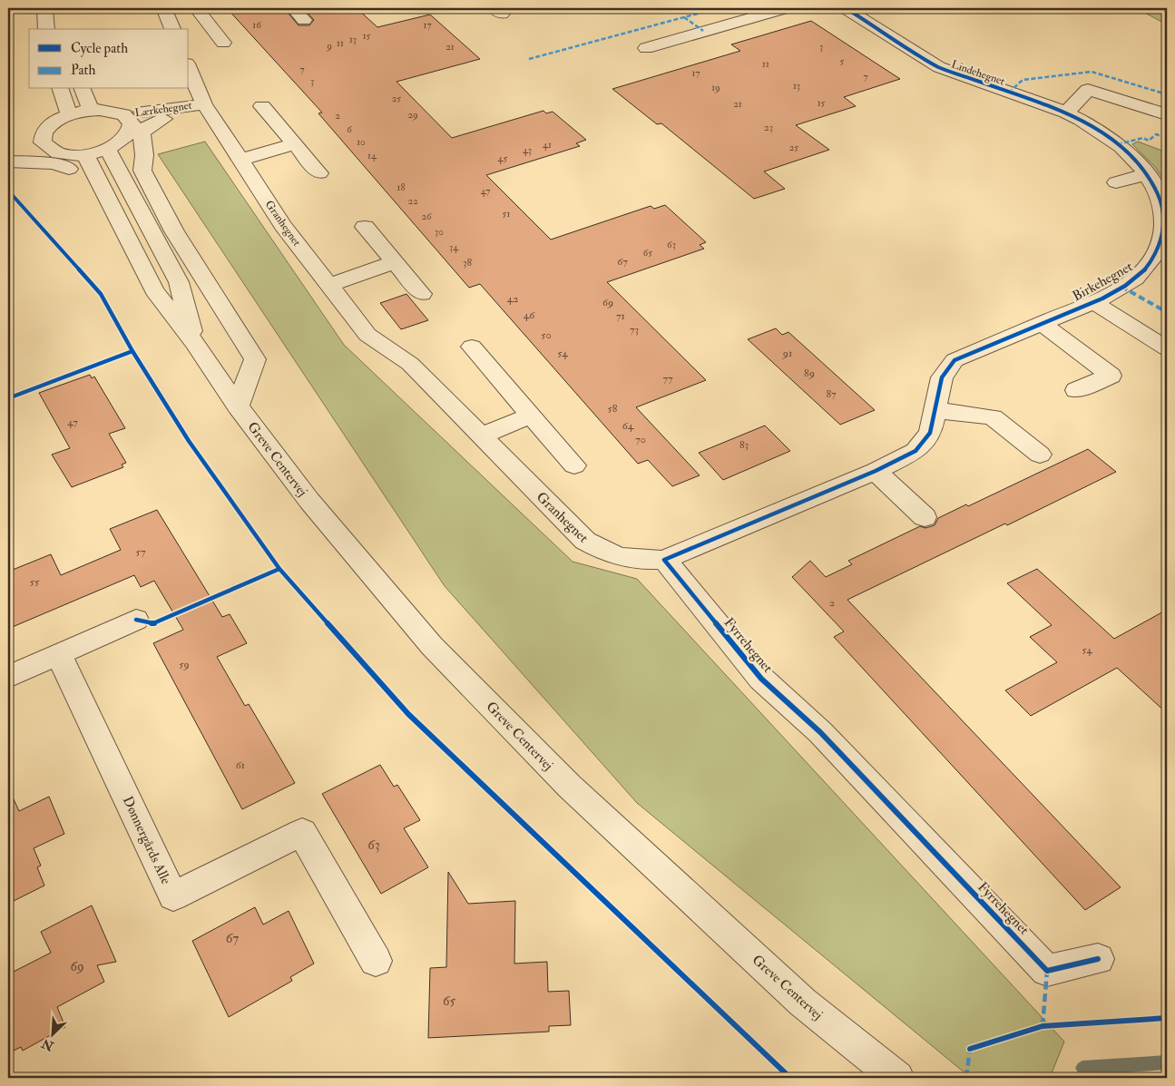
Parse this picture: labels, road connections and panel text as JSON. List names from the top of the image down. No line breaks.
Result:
{"streets":{"street":["Lindehegnet","Lærkehegnet","Granhegnet","Birkehegnet","Greve Centervej","Fyrrehegnet","Dønnergårds Alle"]},"crossings":[["Lindehegnet","Birkehegnet"],["Lærkehegnet","Granhegnet"],["Granhegnet","Fyrrehegnet"]],"house_numbers":["16","17","15","13","11","9","21","3","5","11","7","17","7","3","13","19","25","15","21","29","2","23","6","10","41","25","43","14","45","18","47","22","51","26","30","63","34","65","67","38","42","69","46","71","73","50","54","91","89","77","87","58","47","64","70","83","57","55","2","54","59","61","63","67","69","65"],"legend":["Cycle path","Path"],"north":"bottom left"}
